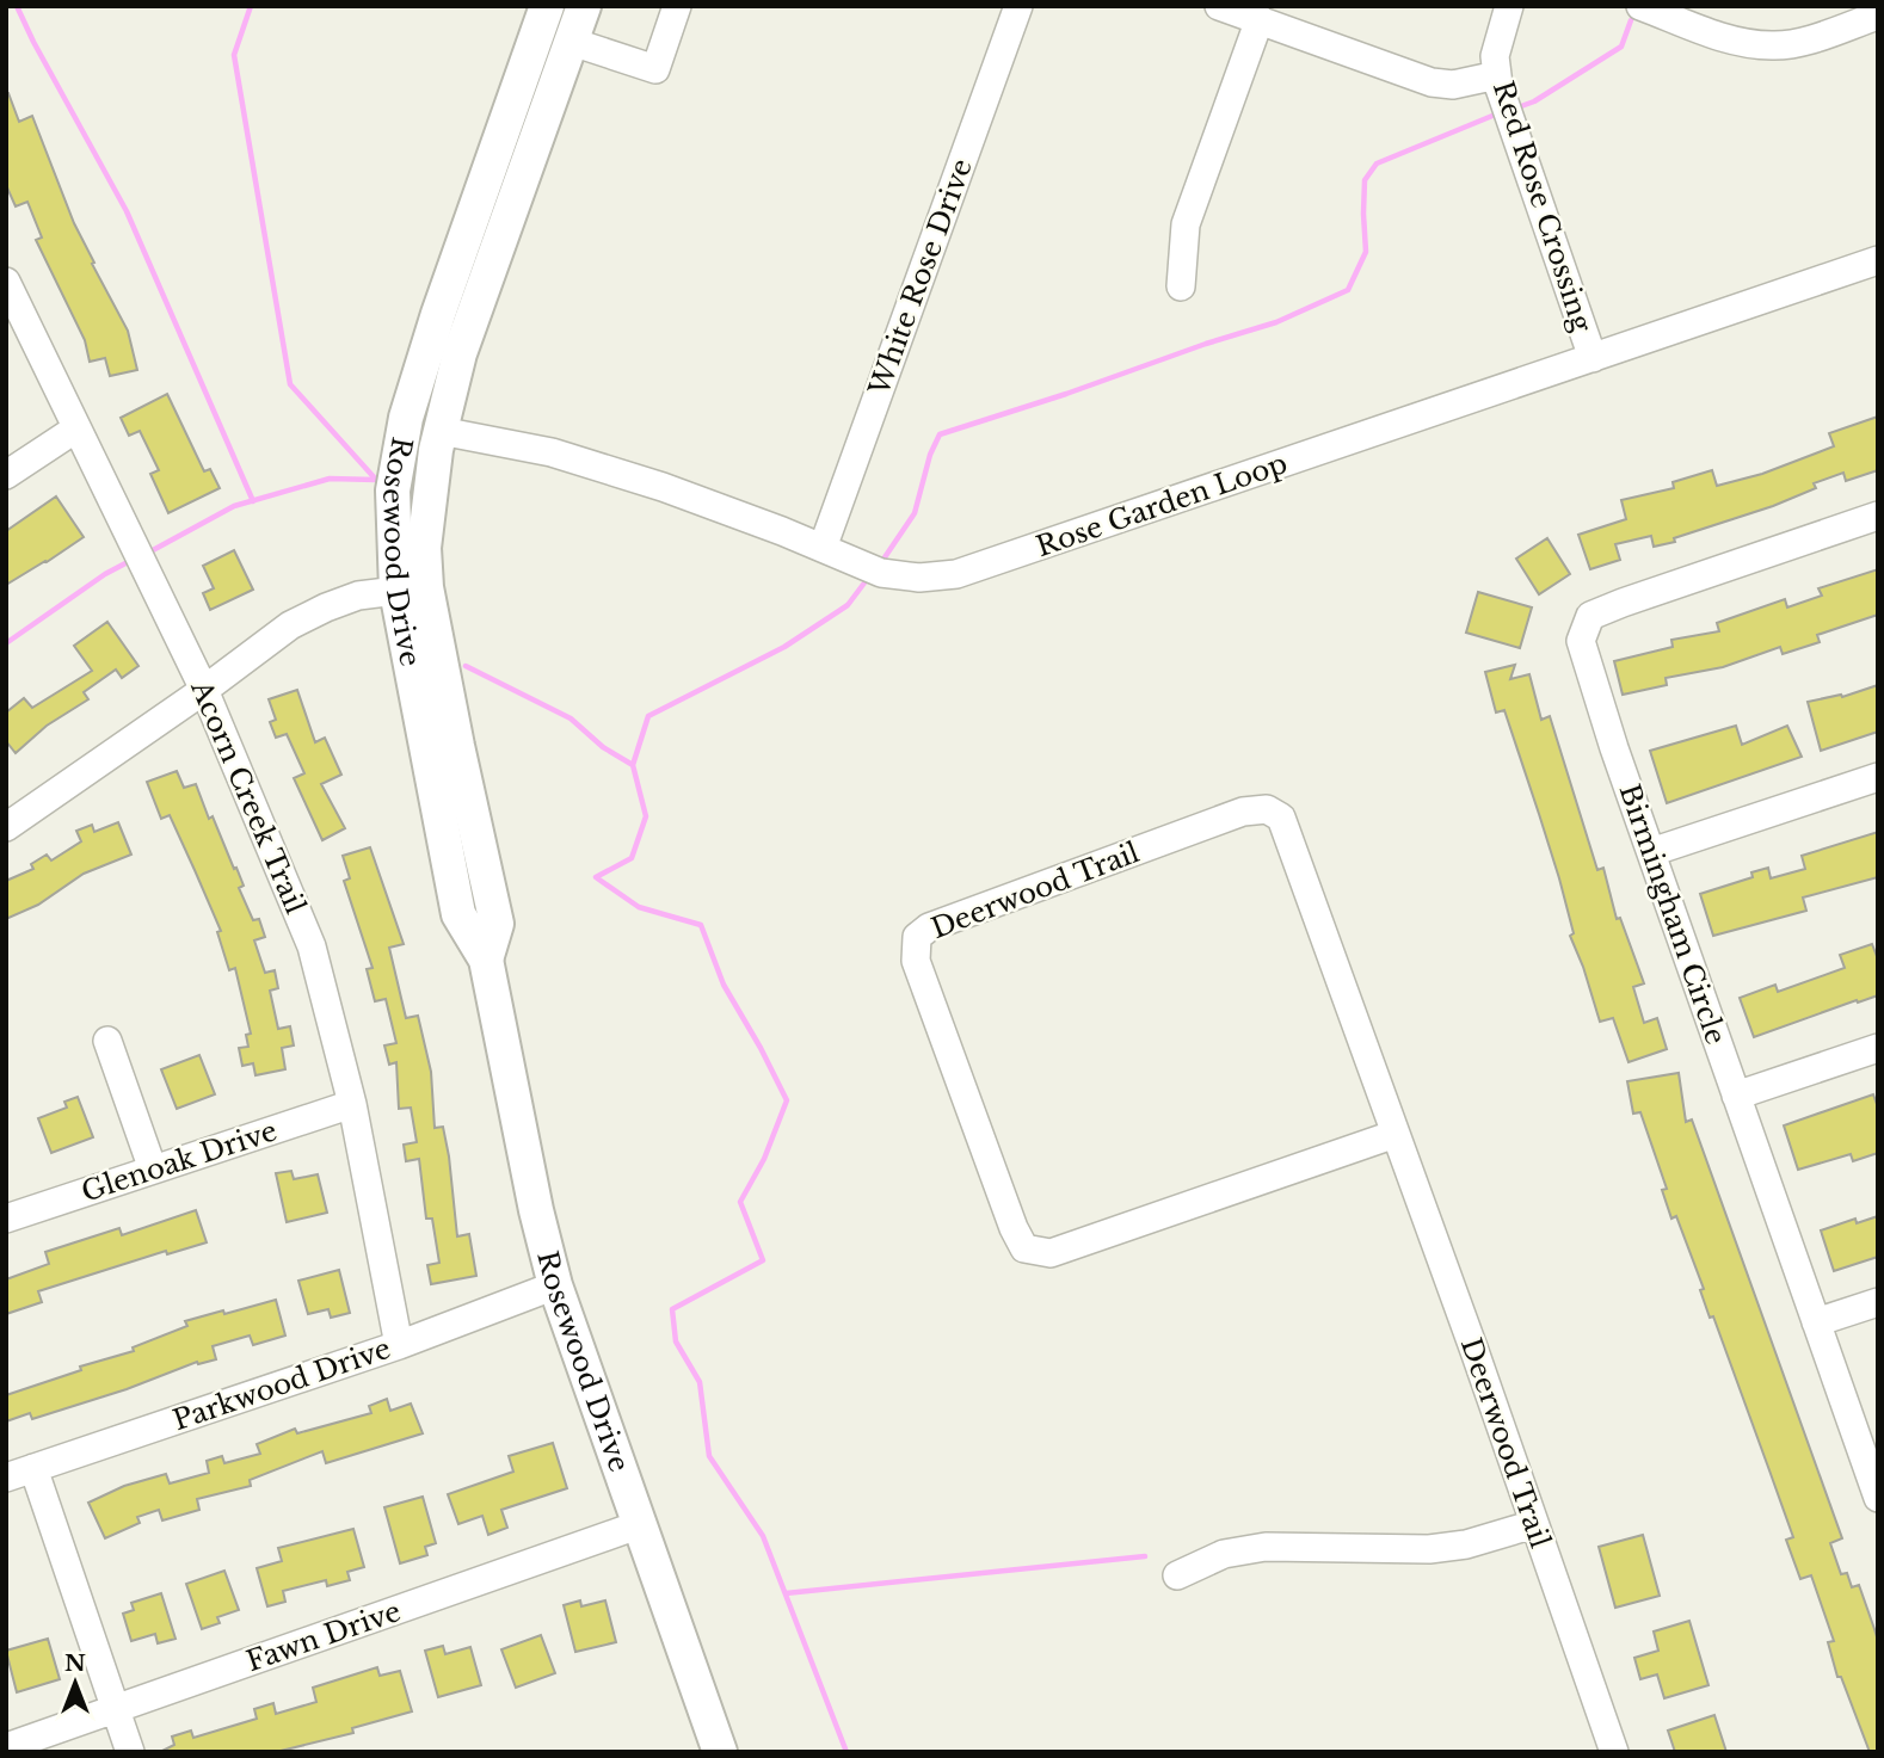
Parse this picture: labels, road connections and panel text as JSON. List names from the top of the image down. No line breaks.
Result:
{"streets":{"main road":["Rosewood Drive"],"street":["Red Rose Crossing","White Rose Drive","Rose Garden Loop","Acorn Creek Trail","Deerwood Trail","Birmingham Circle","Glenoak Drive","Parkwood Drive","Fawn Drive"]},"crossings":[["Red Rose Crossing","Rose Garden Loop"],["White Rose Drive","Rose Garden Loop"],["Rose Garden Loop","Rosewood Drive"],["Rosewood Drive","Parkwood Drive"],["Rosewood Drive","Fawn Drive"],["Acorn Creek Trail","Glenoak Drive"],["Acorn Creek Trail","Parkwood Drive"]],"north":"top"}
